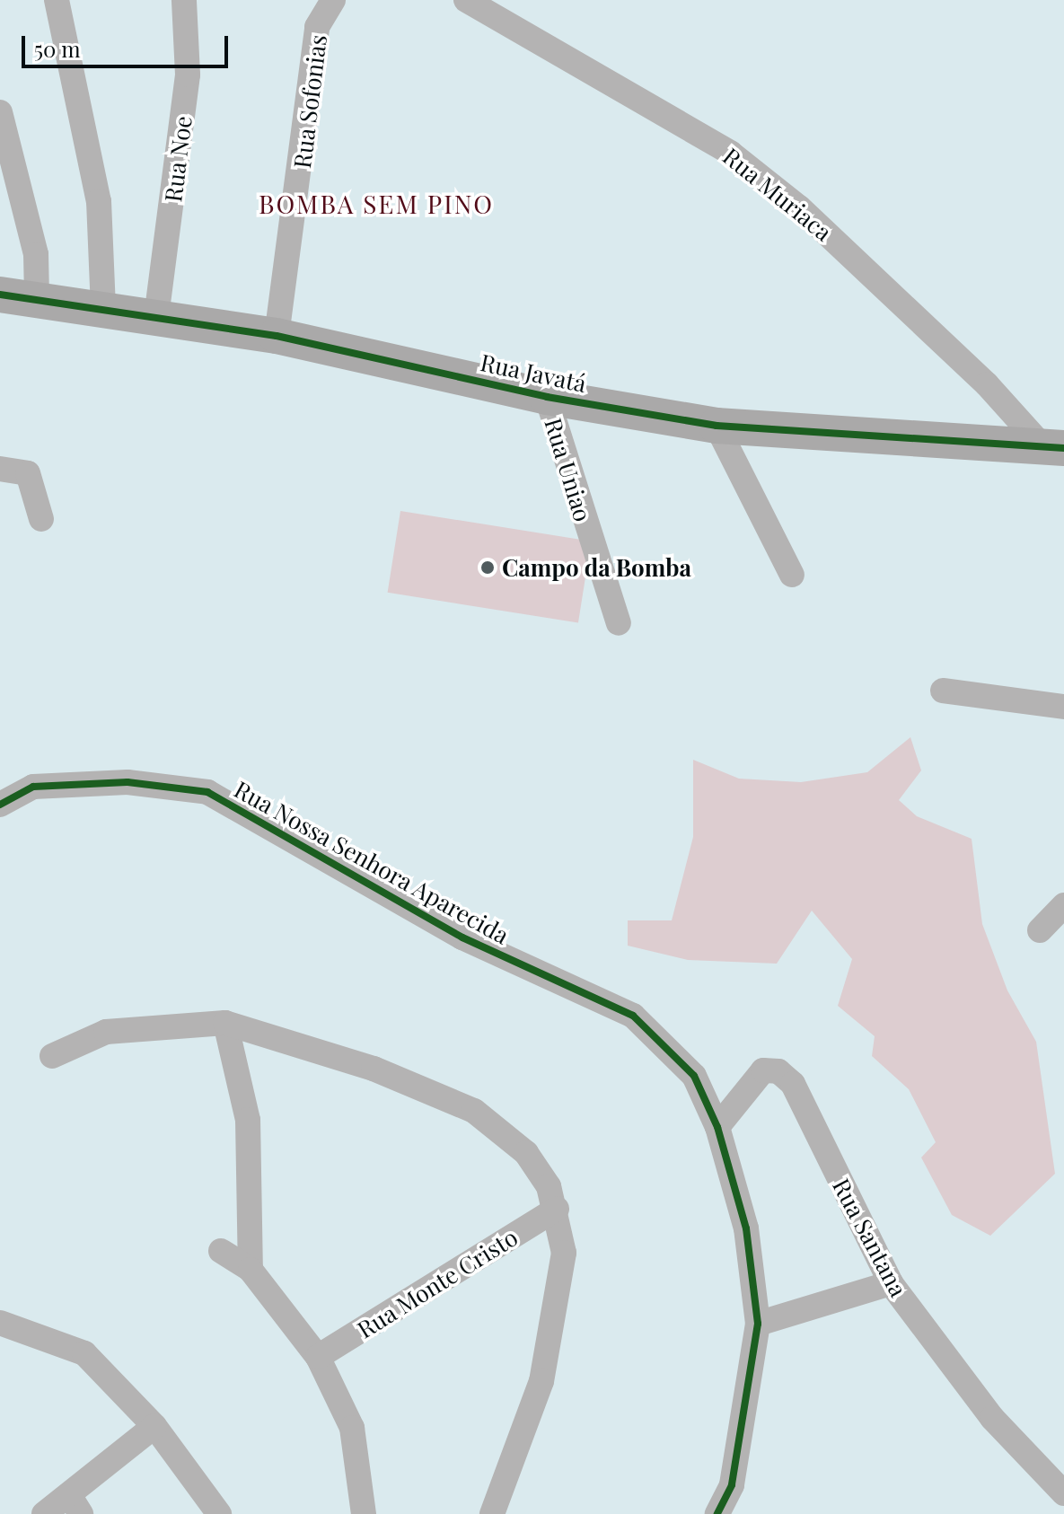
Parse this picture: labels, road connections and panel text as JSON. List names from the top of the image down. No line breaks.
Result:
{"streets":{"street":["Rua Sofonias","Rua Noe","Rua Muriaca","Rua Javatá","Rua Uniao","Rua Nossa Senhora Aparecida","Rua Santana","Rua Monte Cristo"]},"crossings":[["Rua Sofonias","Rua Javatá"],["Rua Noe","Rua Javatá"],["Rua Muriaca","Rua Javatá"],["Rua Javatá","Rua Uniao"],["Rua Nossa Senhora Aparecida","Rua Santana"]],"districts":["BOMBA SEM PINO"],"places":["Campo da Bomba"],"scale_bar":"50 m"}
